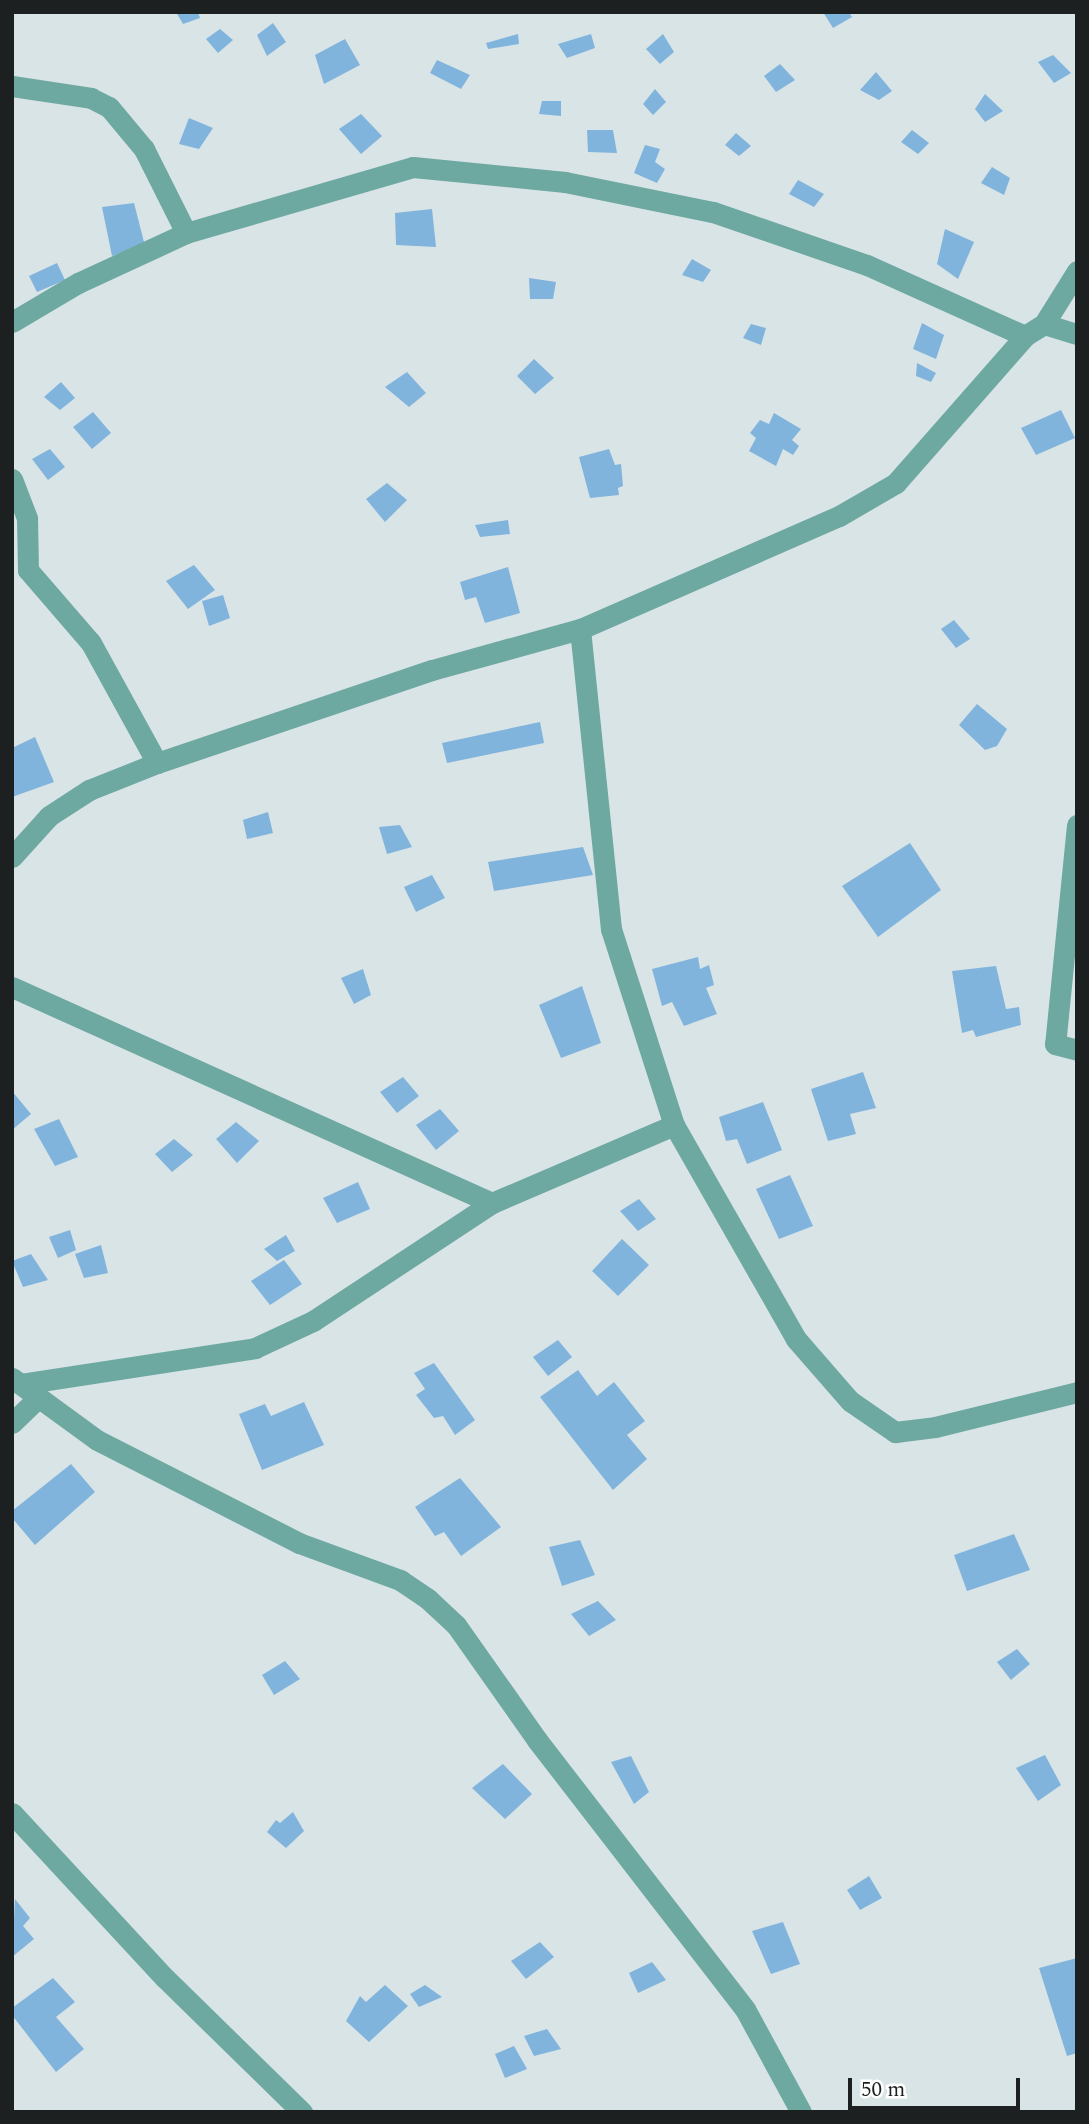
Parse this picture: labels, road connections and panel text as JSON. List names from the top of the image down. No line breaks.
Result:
{"scale_bar":"50 m"}
